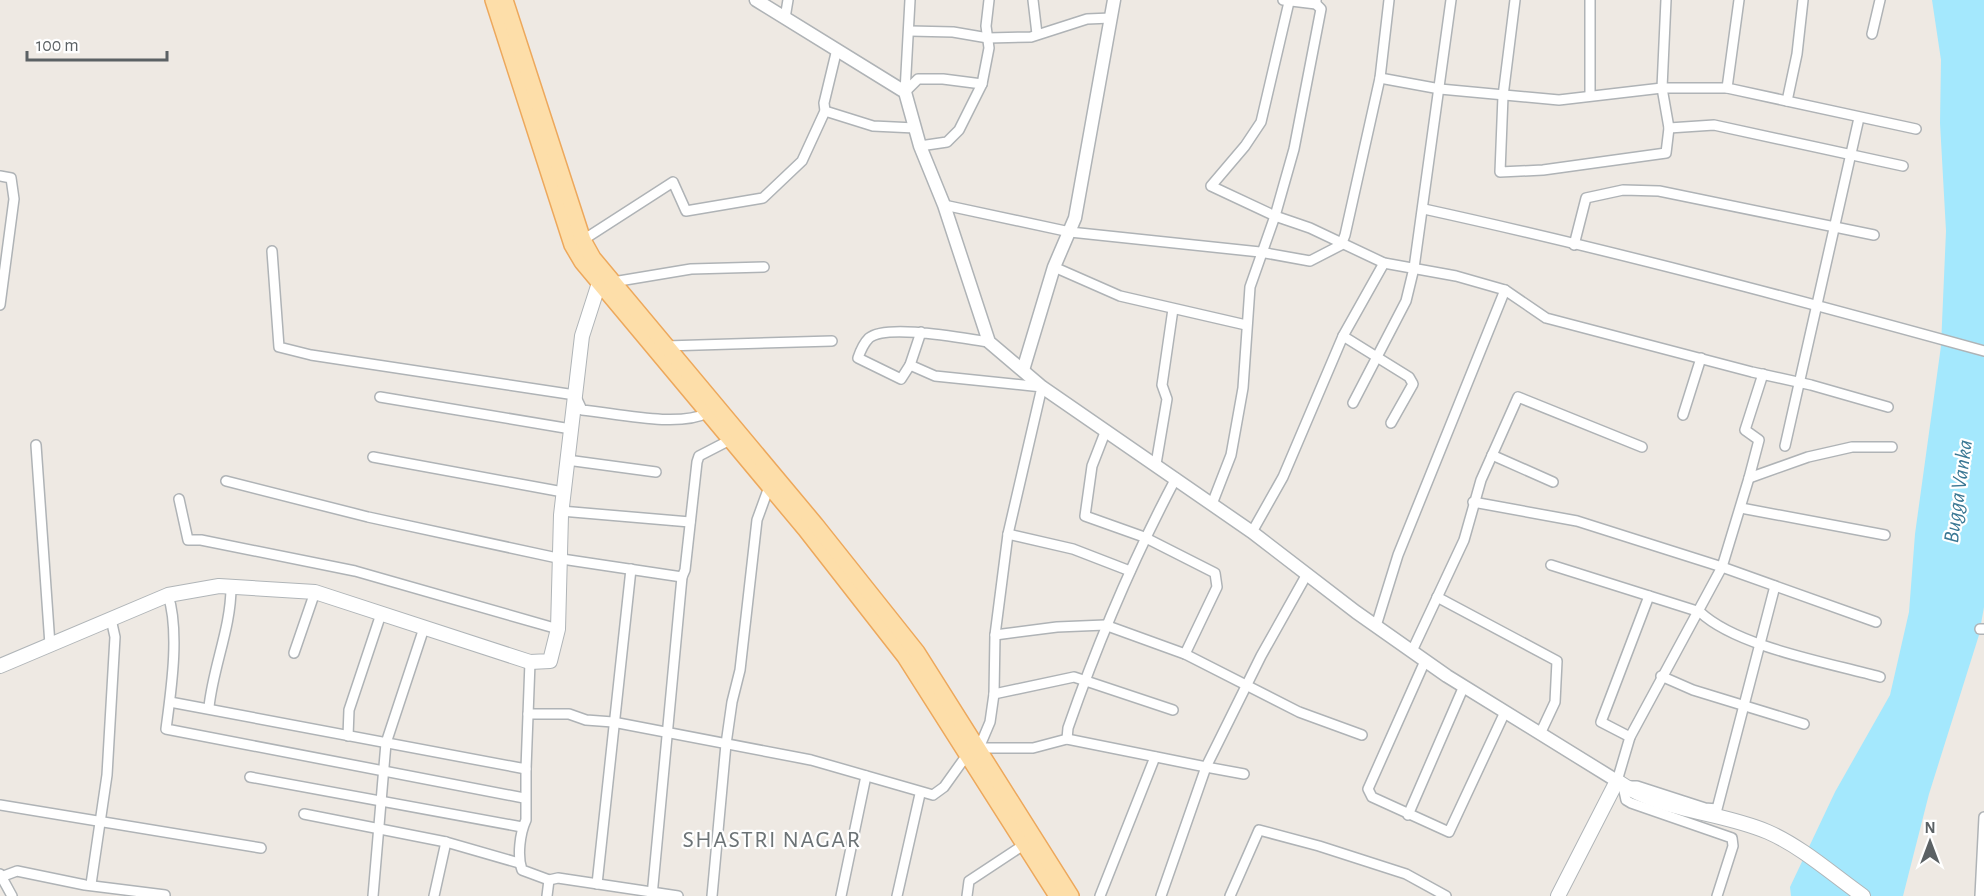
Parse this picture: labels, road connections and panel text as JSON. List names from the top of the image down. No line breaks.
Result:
{"districts":["SHASTRI NAGAR"],"water":["Bugga Vanka"],"scale_bar":"100 m","north":"top"}
